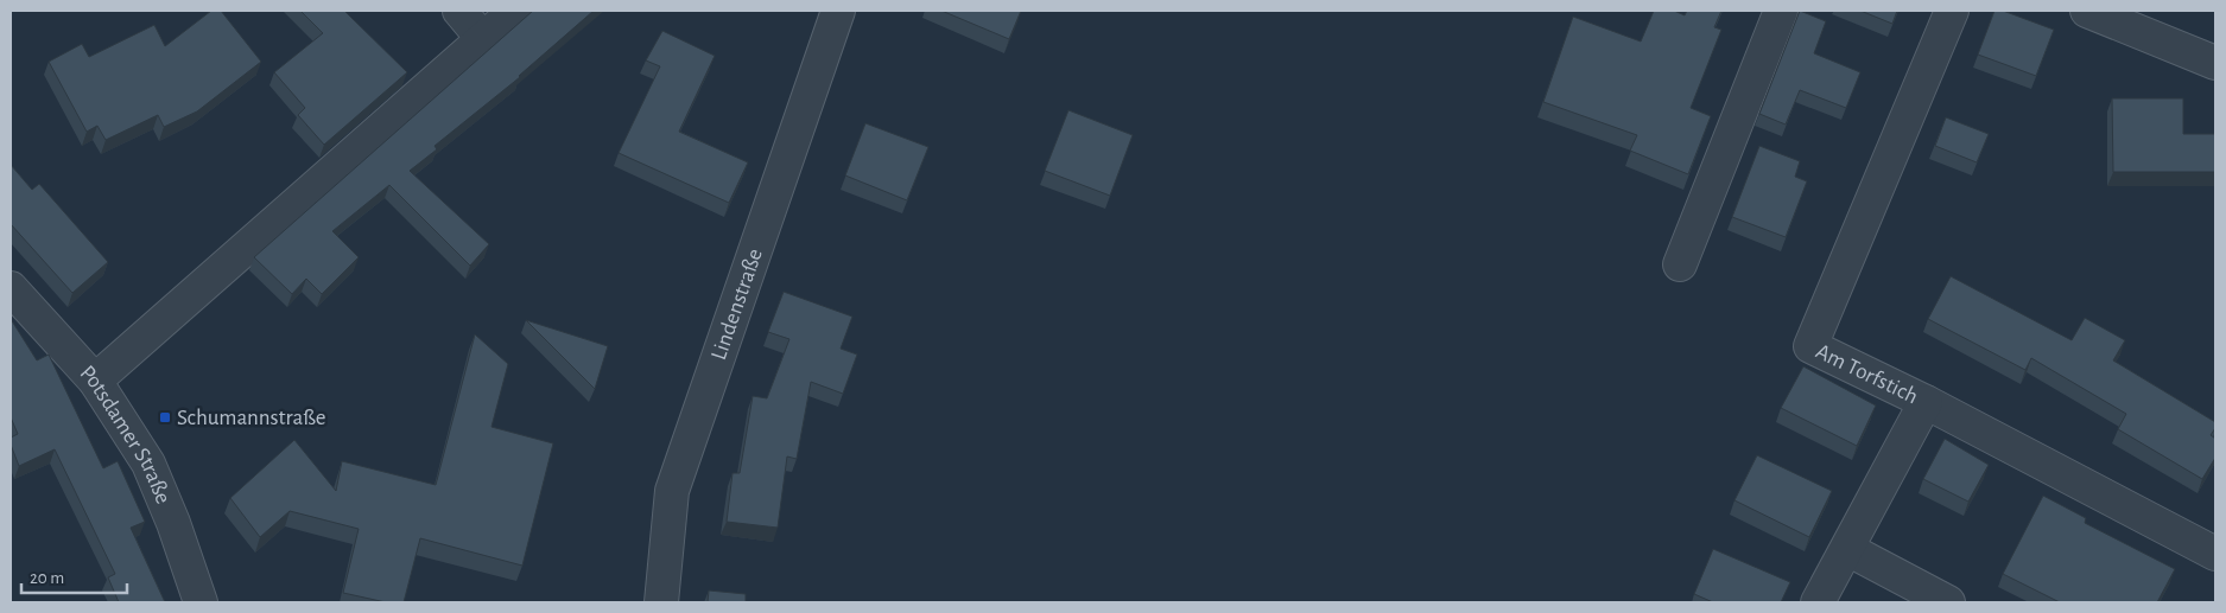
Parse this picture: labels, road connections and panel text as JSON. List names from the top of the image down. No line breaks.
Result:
{"streets":{"street":["Lindenstraße","Am Torfstich","Potsdamer Straße"]},"places":{"transit":["Schumannstraße"]},"scale_bar":"20 m"}
